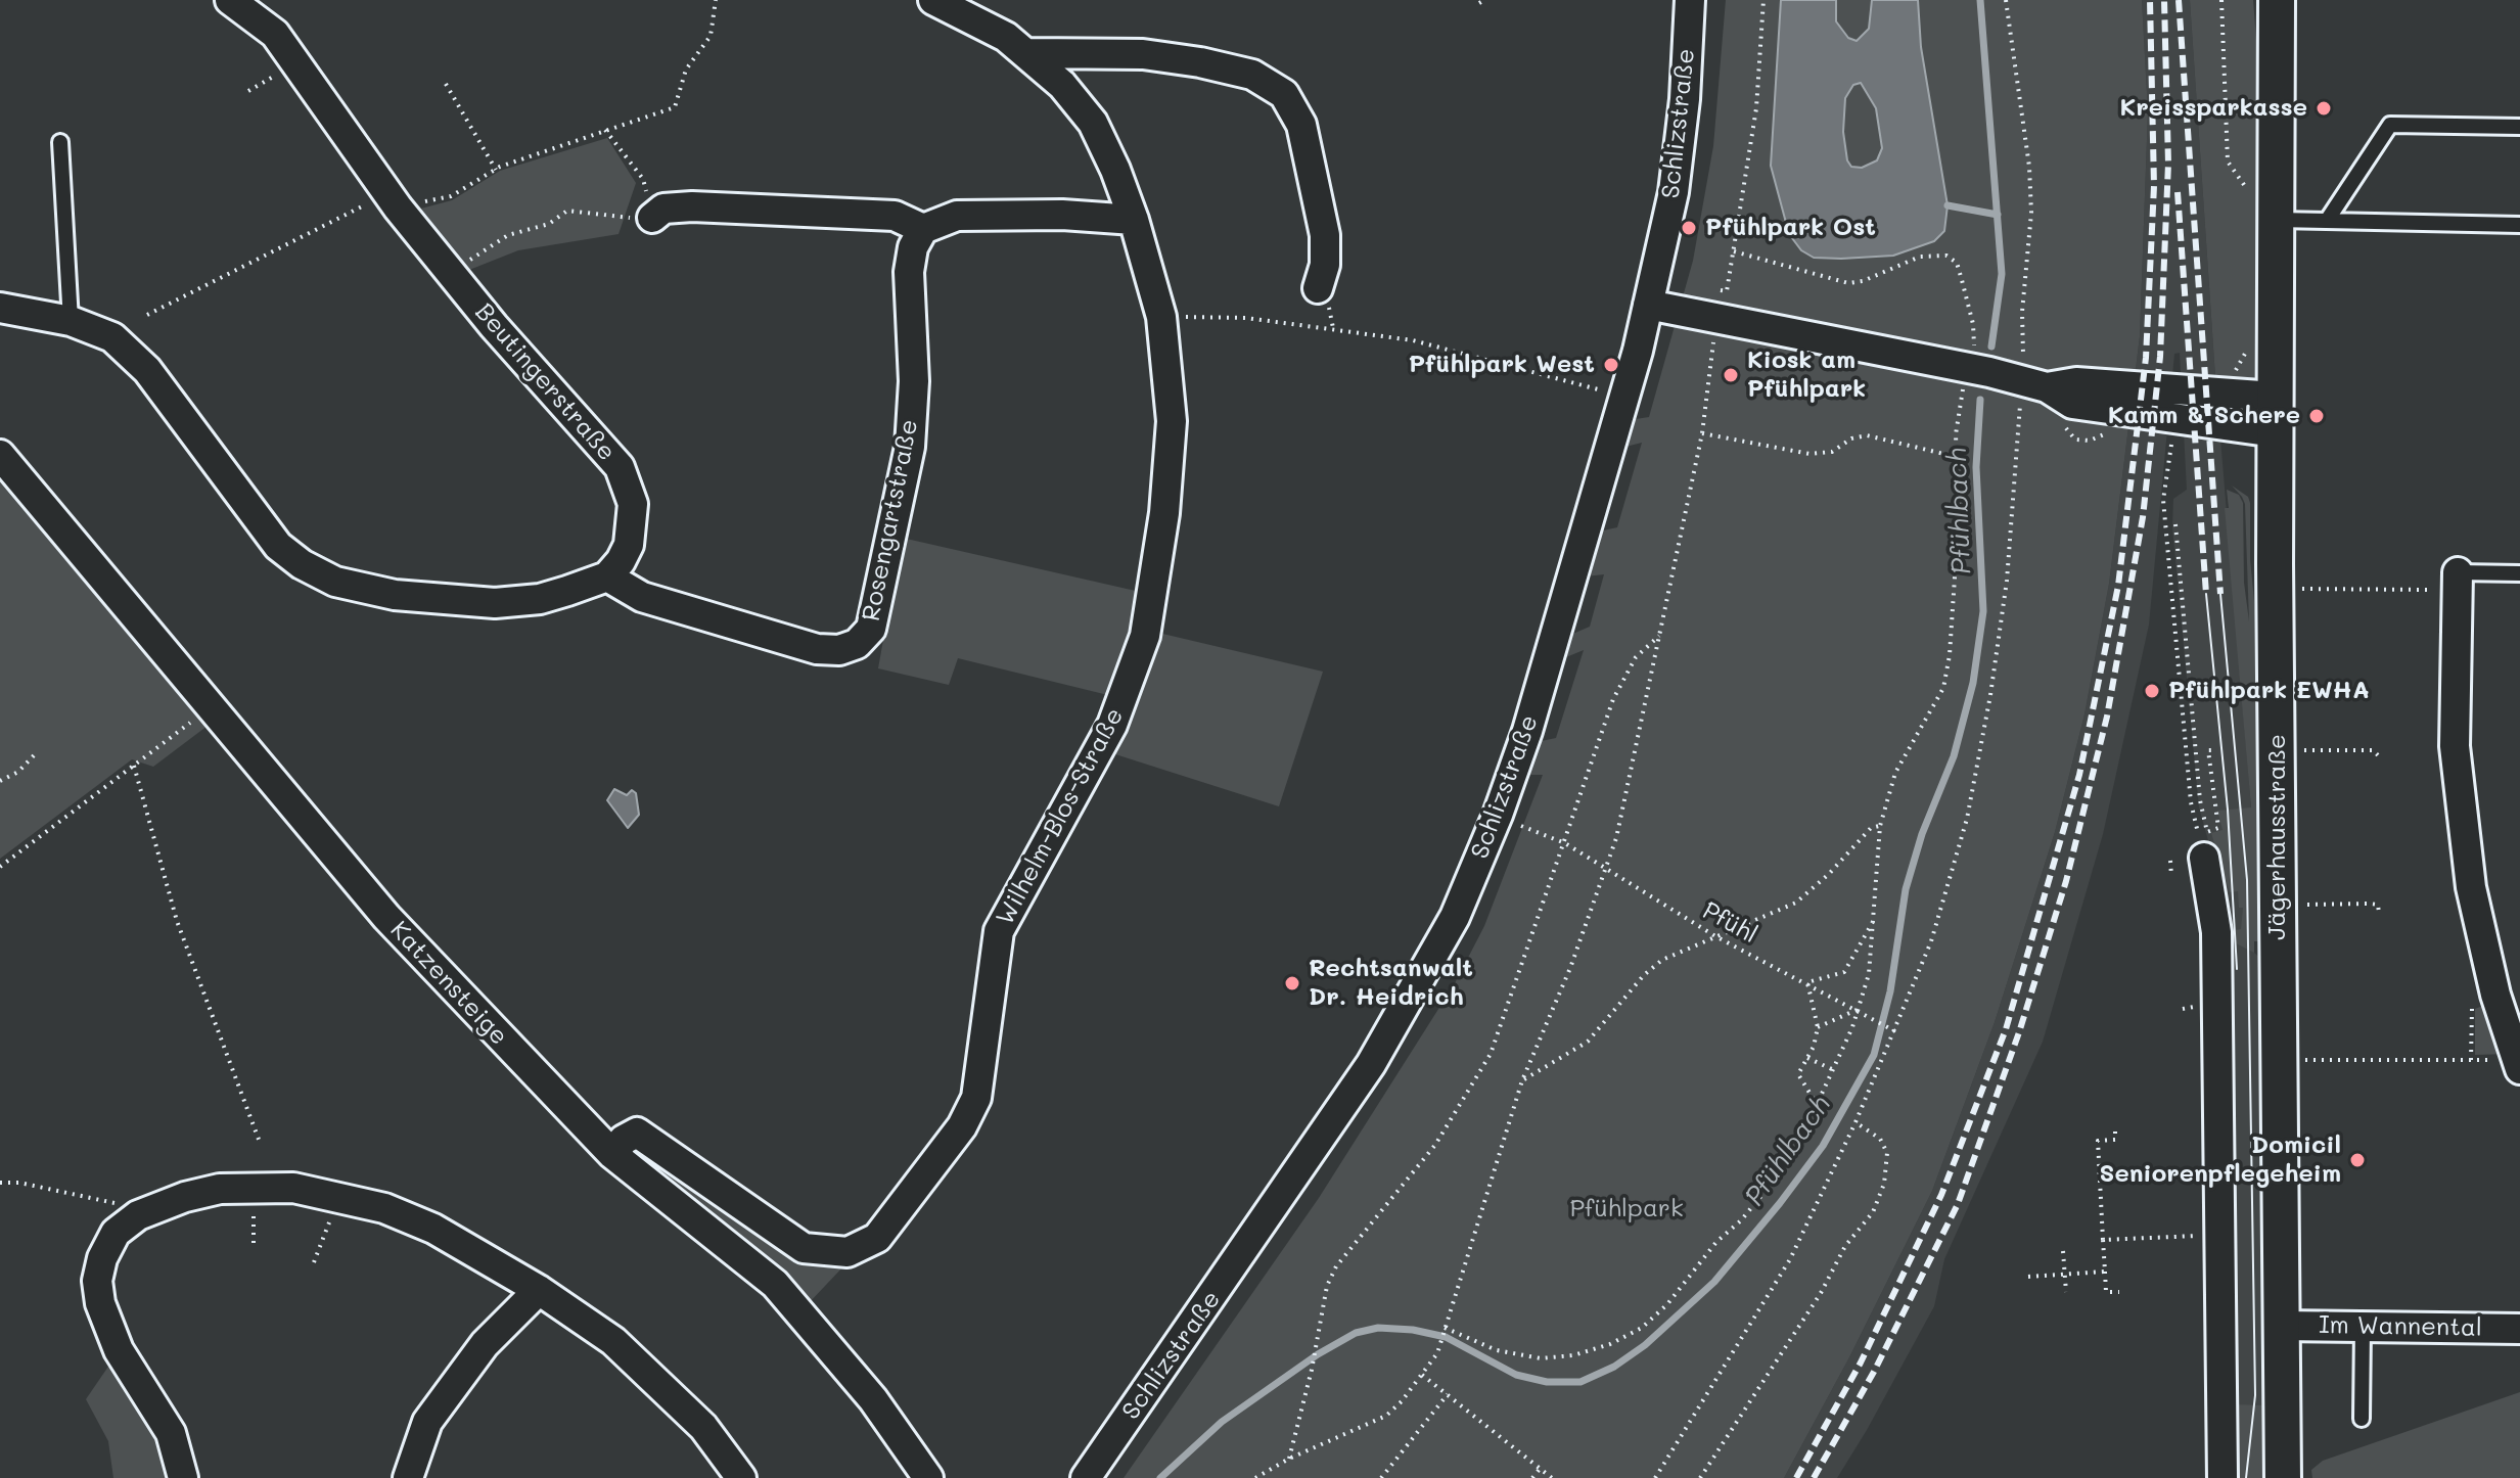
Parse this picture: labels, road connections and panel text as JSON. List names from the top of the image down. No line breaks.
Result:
{"streets":{"street":["Schlizstraße","Beutingerstraße","Rosengartstraße","Wilhelm-Blos-Straße","Jägerhausstraße","Katzensteige","Im Wannental"],"path":["Pfühl"]},"crossings":[["Beutingerstraße","Rosengartstraße"],["Wilhelm-Blos-Straße","Katzensteige"],["Jägerhausstraße","Im Wannental"]],"water":["Pfühlbach"],"parks":["Pfühlpark"],"places":["Kreissparkasse","Pfühlpark Ost","Pfühlpark West","Kiosk am Pfühlpark","Kamm & Schere","Pfühlpark EWHA","Rechtsanwalt Dr. Heidrich","Domicil Seniorenpflegeheim"]}
